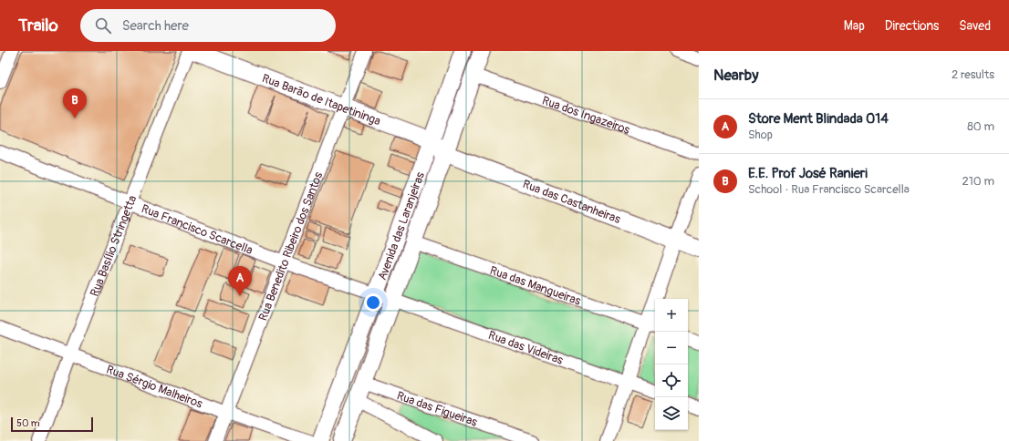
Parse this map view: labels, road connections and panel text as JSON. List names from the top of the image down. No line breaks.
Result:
{"streets":{"street":["Rua Barão de Itapetininga","Rua dos Ingazeiros","Rua das Castanheiras","Avenida das Laranjeiras","Rua Francisco Scarcella","Rua Basílio Stringetta","Rua Benedito Ribeiro dos Santos","Rua das Mangueiras","Rua das Videiras","Rua Sérgio Malheiros","Rua das Figueiras"]},"crossings":[["Rua Barão de Itapetininga","Rua das Castanheiras"],["Rua Barão de Itapetininga","Avenida das Laranjeiras"],["Rua Barão de Itapetininga","Rua Benedito Ribeiro dos Santos"],["Rua dos Ingazeiros","Avenida das Laranjeiras"],["Rua das Castanheiras","Avenida das Laranjeiras"],["Avenida das Laranjeiras","Rua Francisco Scarcella"],["Avenida das Laranjeiras","Rua das Mangueiras"],["Avenida das Laranjeiras","Rua das Videiras"],["Avenida das Laranjeiras","Rua das Figueiras"],["Rua Francisco Scarcella","Rua Basílio Stringetta"],["Rua Francisco Scarcella","Rua Benedito Ribeiro dos Santos"],["Rua Francisco Scarcella","Rua das Videiras"],["Rua Basílio Stringetta","Rua Sérgio Malheiros"],["Rua Benedito Ribeiro dos Santos","Rua Sérgio Malheiros"]],"scale_bar":"50 m","page":{"header":"Trailo","search":"Search here","nav":["Map","Directions","Saved"],"heading":["Nearby","2 results"],"pins":["B","A"],"list":[{"mark":"A","name":"Store Ment Blindada 014","note":"Shop","value":"80 m"},{"mark":"B","name":"E.E. Prof José Ranieri","note":"School · Rua Francisco Scarcella","value":"210 m"}],"map_buttons":["+","−"],"scale":"50 m"}}
